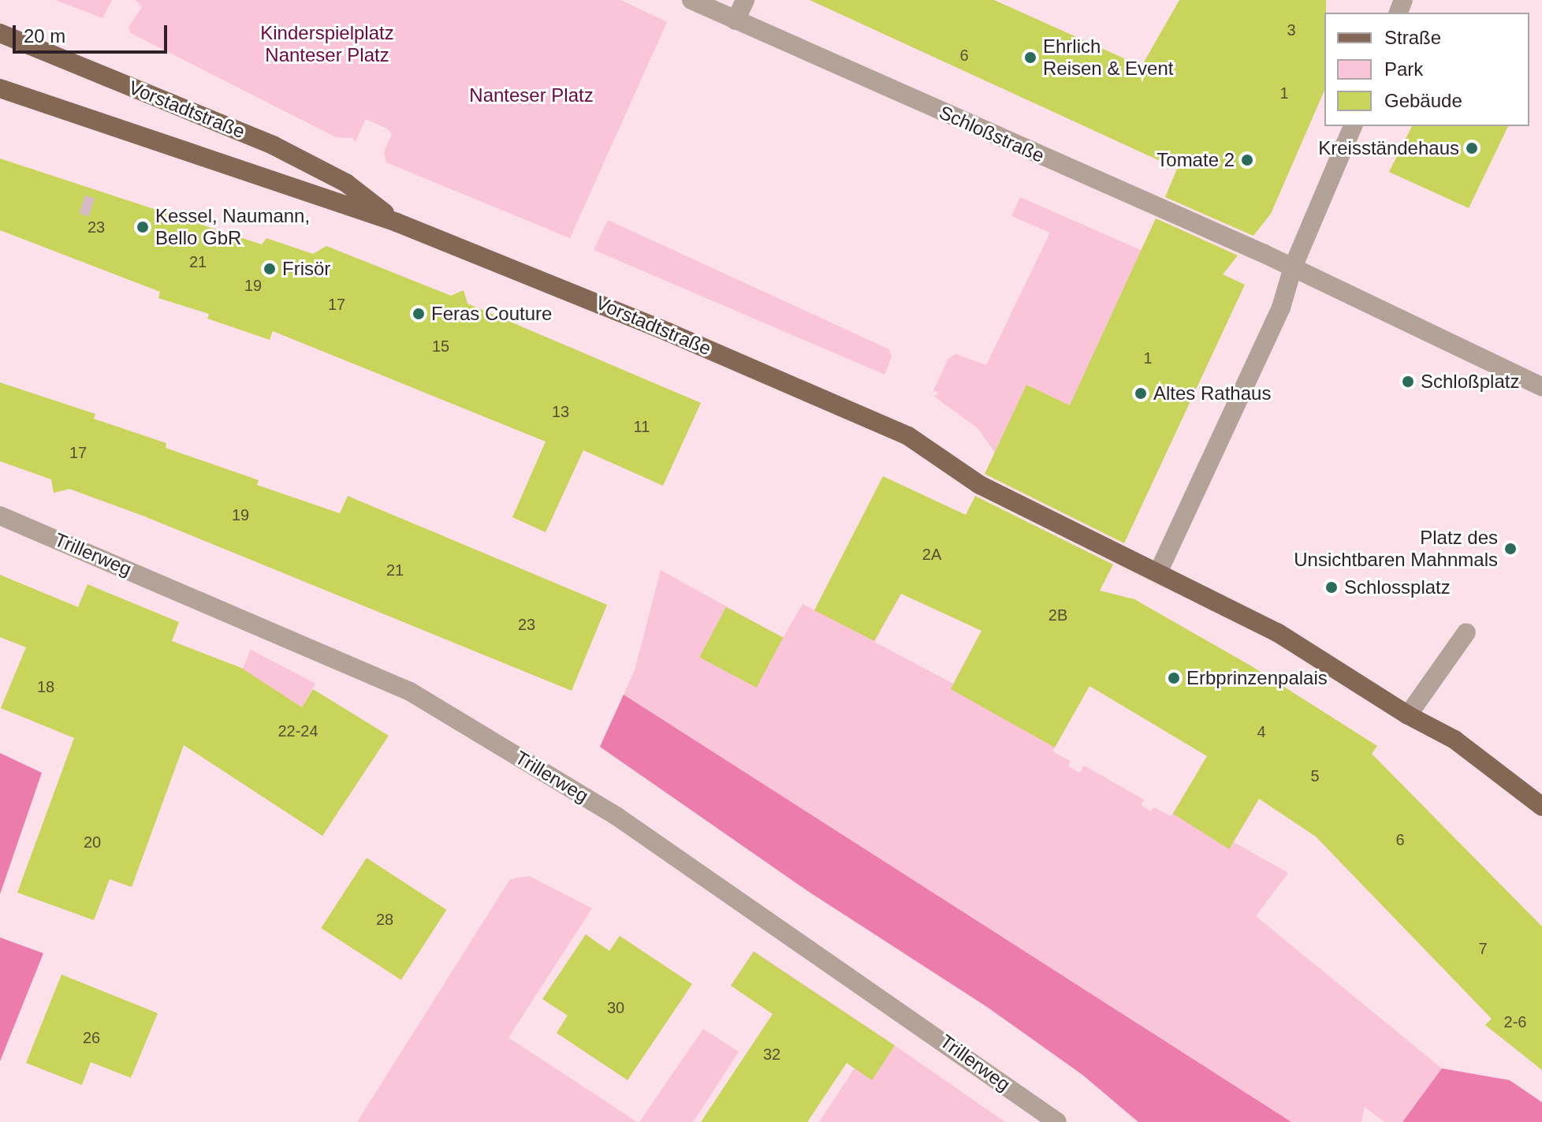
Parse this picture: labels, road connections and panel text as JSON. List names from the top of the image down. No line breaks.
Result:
{"streets":{"main road":["Vorstadtstraße"],"street":["Schloßstraße","Trillerweg"]},"parks":["Kinderspielplatz Nanteser Platz","Nanteser Platz"],"places":["Ehrlich Reisen & Event","Kreisständehaus","Tomate 2","Kessel, Naumann, Bello GbR","Frisör","Feras Couture","Schloßplatz","Altes Rathaus","Platz des Unsichtbaren Mahnmals","Schlossplatz","Erbprinzenpalais"],"house_numbers":["3","6","1","23","21","19","17","15","1","13","11","17","19","2A","21","2B","23","18","22-24","4","5","6","20","28","7","30","2-6","26","32"],"legend":["Straße","Park","Gebäude"],"scale_bar":"20 m"}
